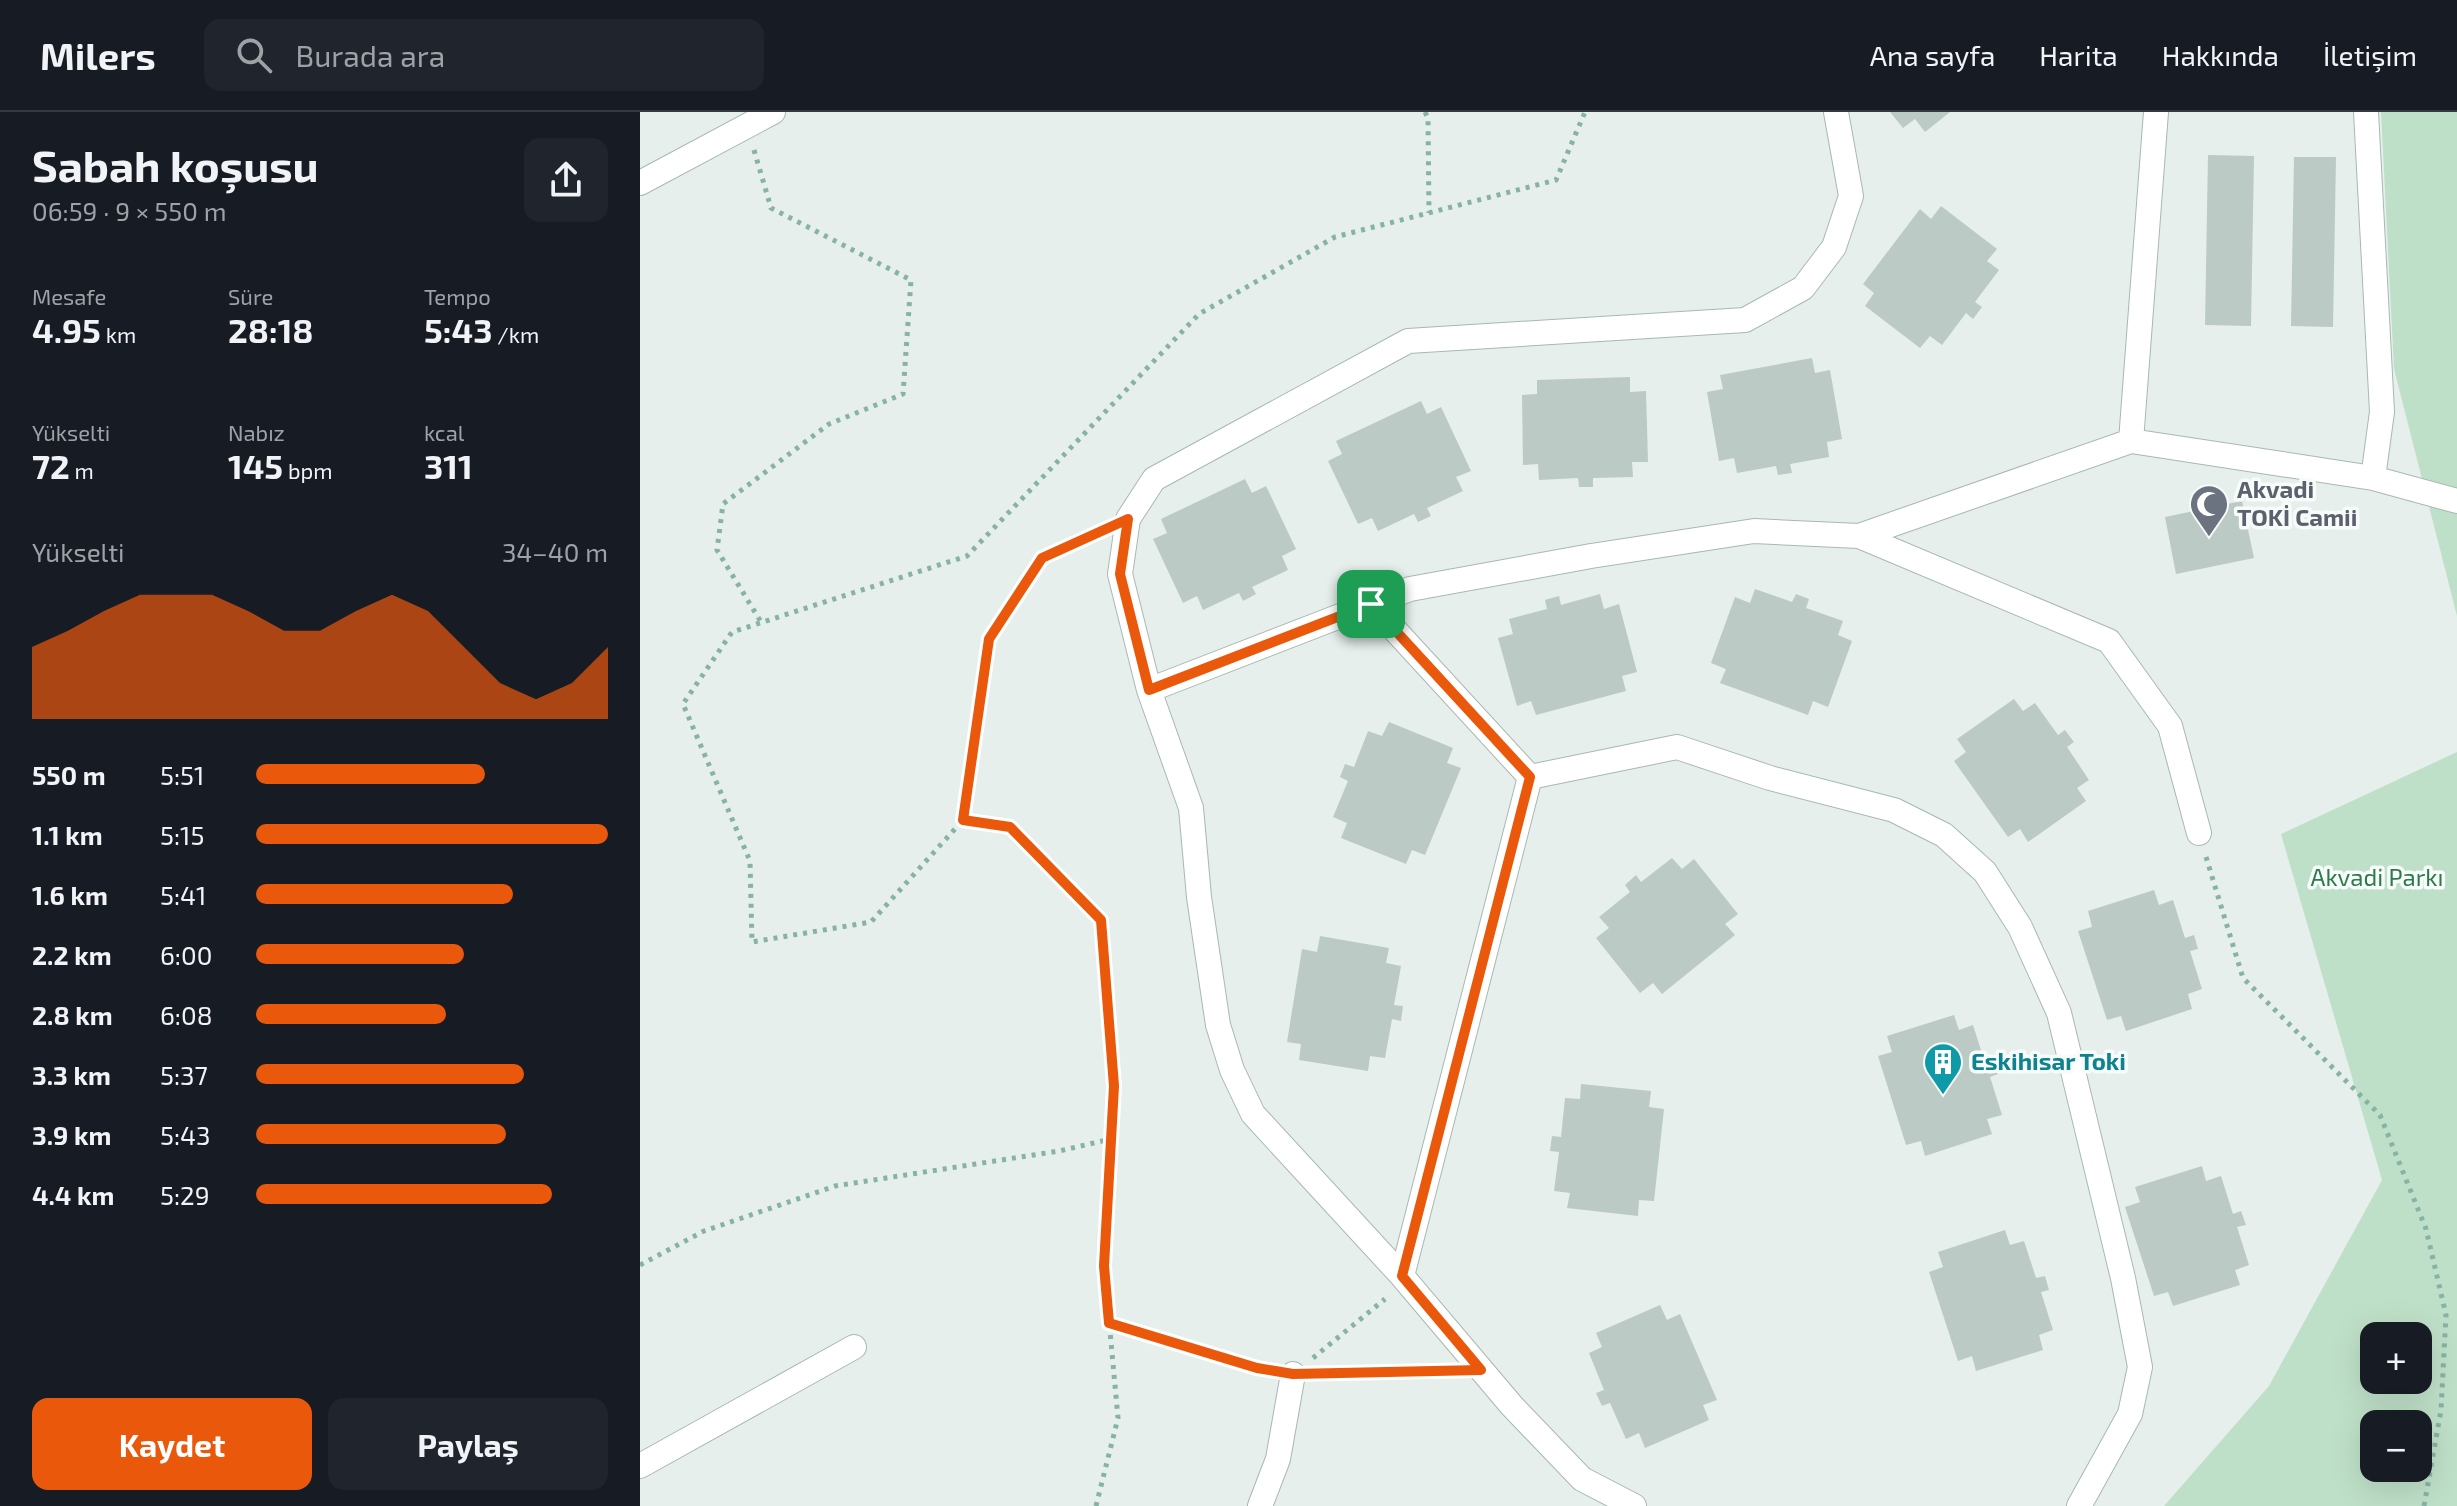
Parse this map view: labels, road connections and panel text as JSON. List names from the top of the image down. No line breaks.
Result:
{"parks":["Akvadi Parkı"],"places":{"mosque":["Akvadi TOKİ Camii"],"building":["Eskihisar Toki"]},"page":{"header":"Milers","search":"Burada ara","nav":["Ana sayfa","Harita","Hakkında","İletişim"],"heading":["Sabah koşusu","06:59 · 9 × 550 m"],"stats":[["Mesafe","4.95 km"],["Süre","28:18"],["Tempo","5:43 /km"],["Yükselti","72 m"],["Nabız","145 bpm"],["kcal","311"]],"chart":["Yükselti","34–40 m"],"list":[{"name":"550 m","note":"5:51"},{"name":"1.1 km","note":"5:15"},{"name":"1.6 km","note":"5:41"},{"name":"2.2 km","note":"6:00"},{"name":"2.8 km","note":"6:08"},{"name":"3.3 km","note":"5:37"},{"name":"3.9 km","note":"5:43"},{"name":"4.4 km","note":"5:29"}],"map_buttons":["+","−"],"buttons":["Kaydet","Paylaş"]}}
